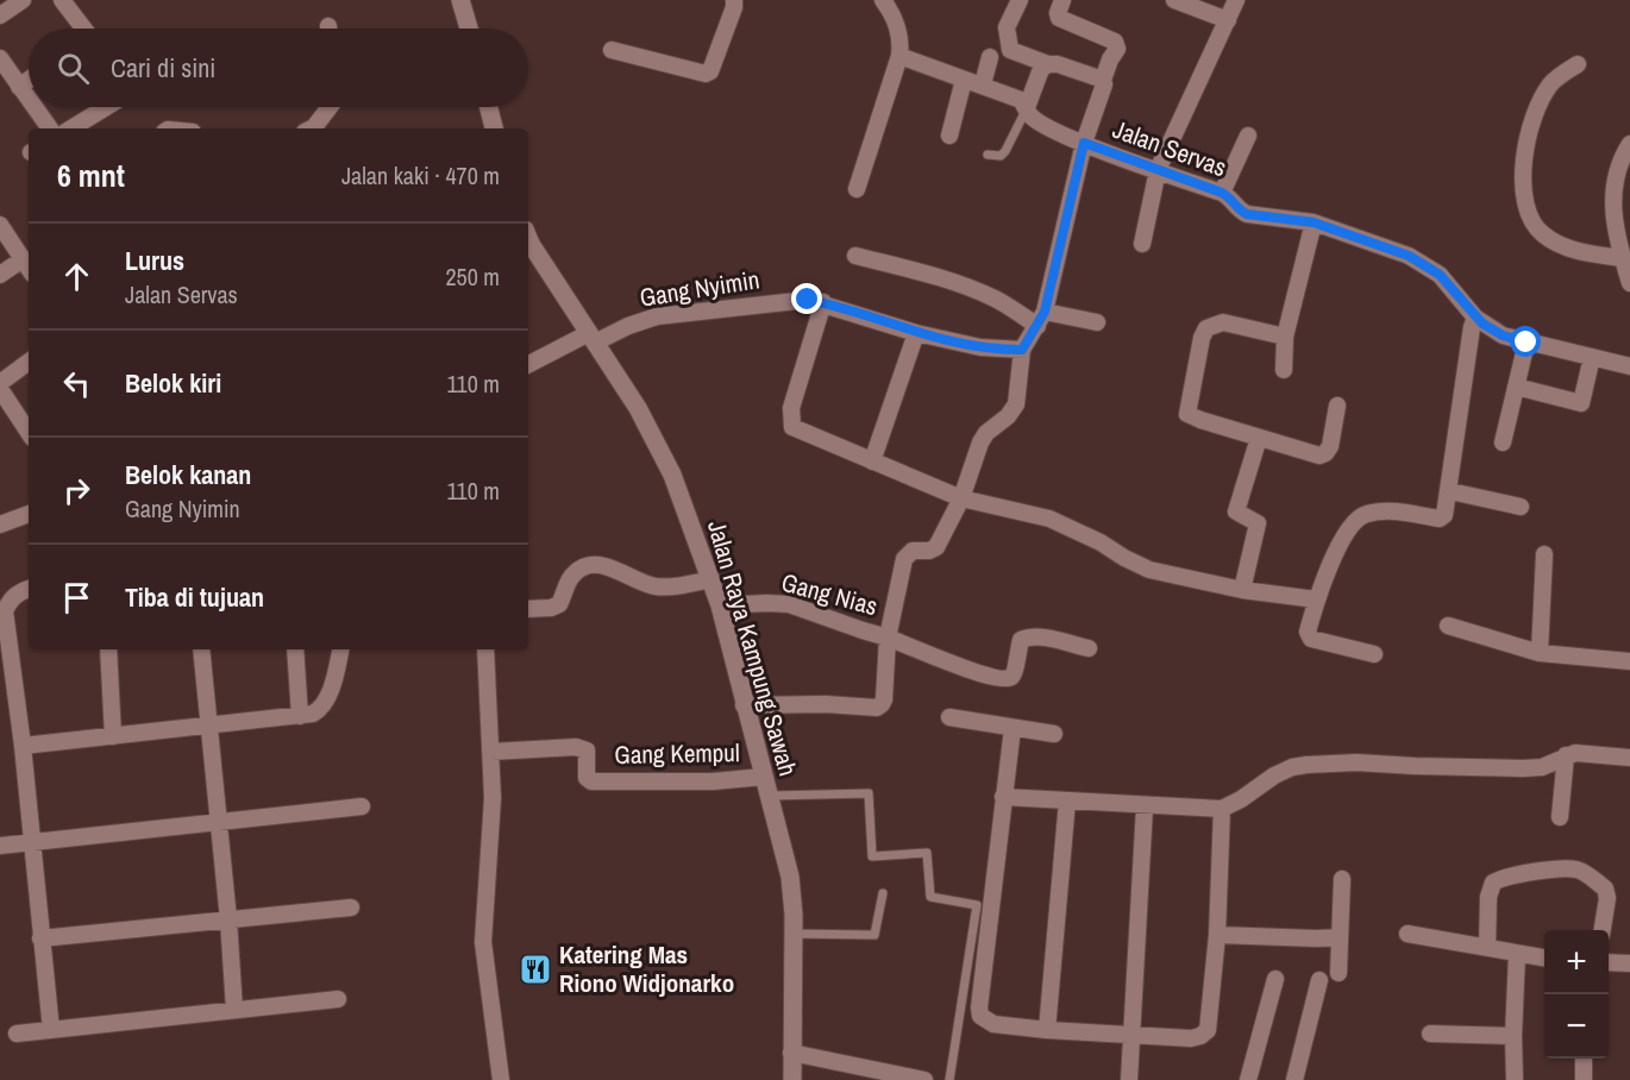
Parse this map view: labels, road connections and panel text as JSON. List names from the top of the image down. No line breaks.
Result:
{"streets":{"street":["Jalan Servas","Gang Nyimin","Gang Nias","Jalan Raya Kampung Sawah","Gang Kempul"]},"crossings":[["Gang Nyimin","Gang Nias"],["Gang Nyimin","Jalan Raya Kampung Sawah"],["Gang Nias","Jalan Raya Kampung Sawah"],["Jalan Raya Kampung Sawah","Gang Kempul"]],"places":{"restaurant":["Katering Mas Riono Widjonarko"]},"page":{"search":"Cari di sini","heading":["6 mnt","Jalan kaki · 470 m"],"list":[["Lurus","Jalan Servas","250 m"],["Belok kiri","110 m"],["Belok kanan","Gang Nyimin","110 m"],"Tiba di tujuan"],"map_buttons":["+","−"]}}
